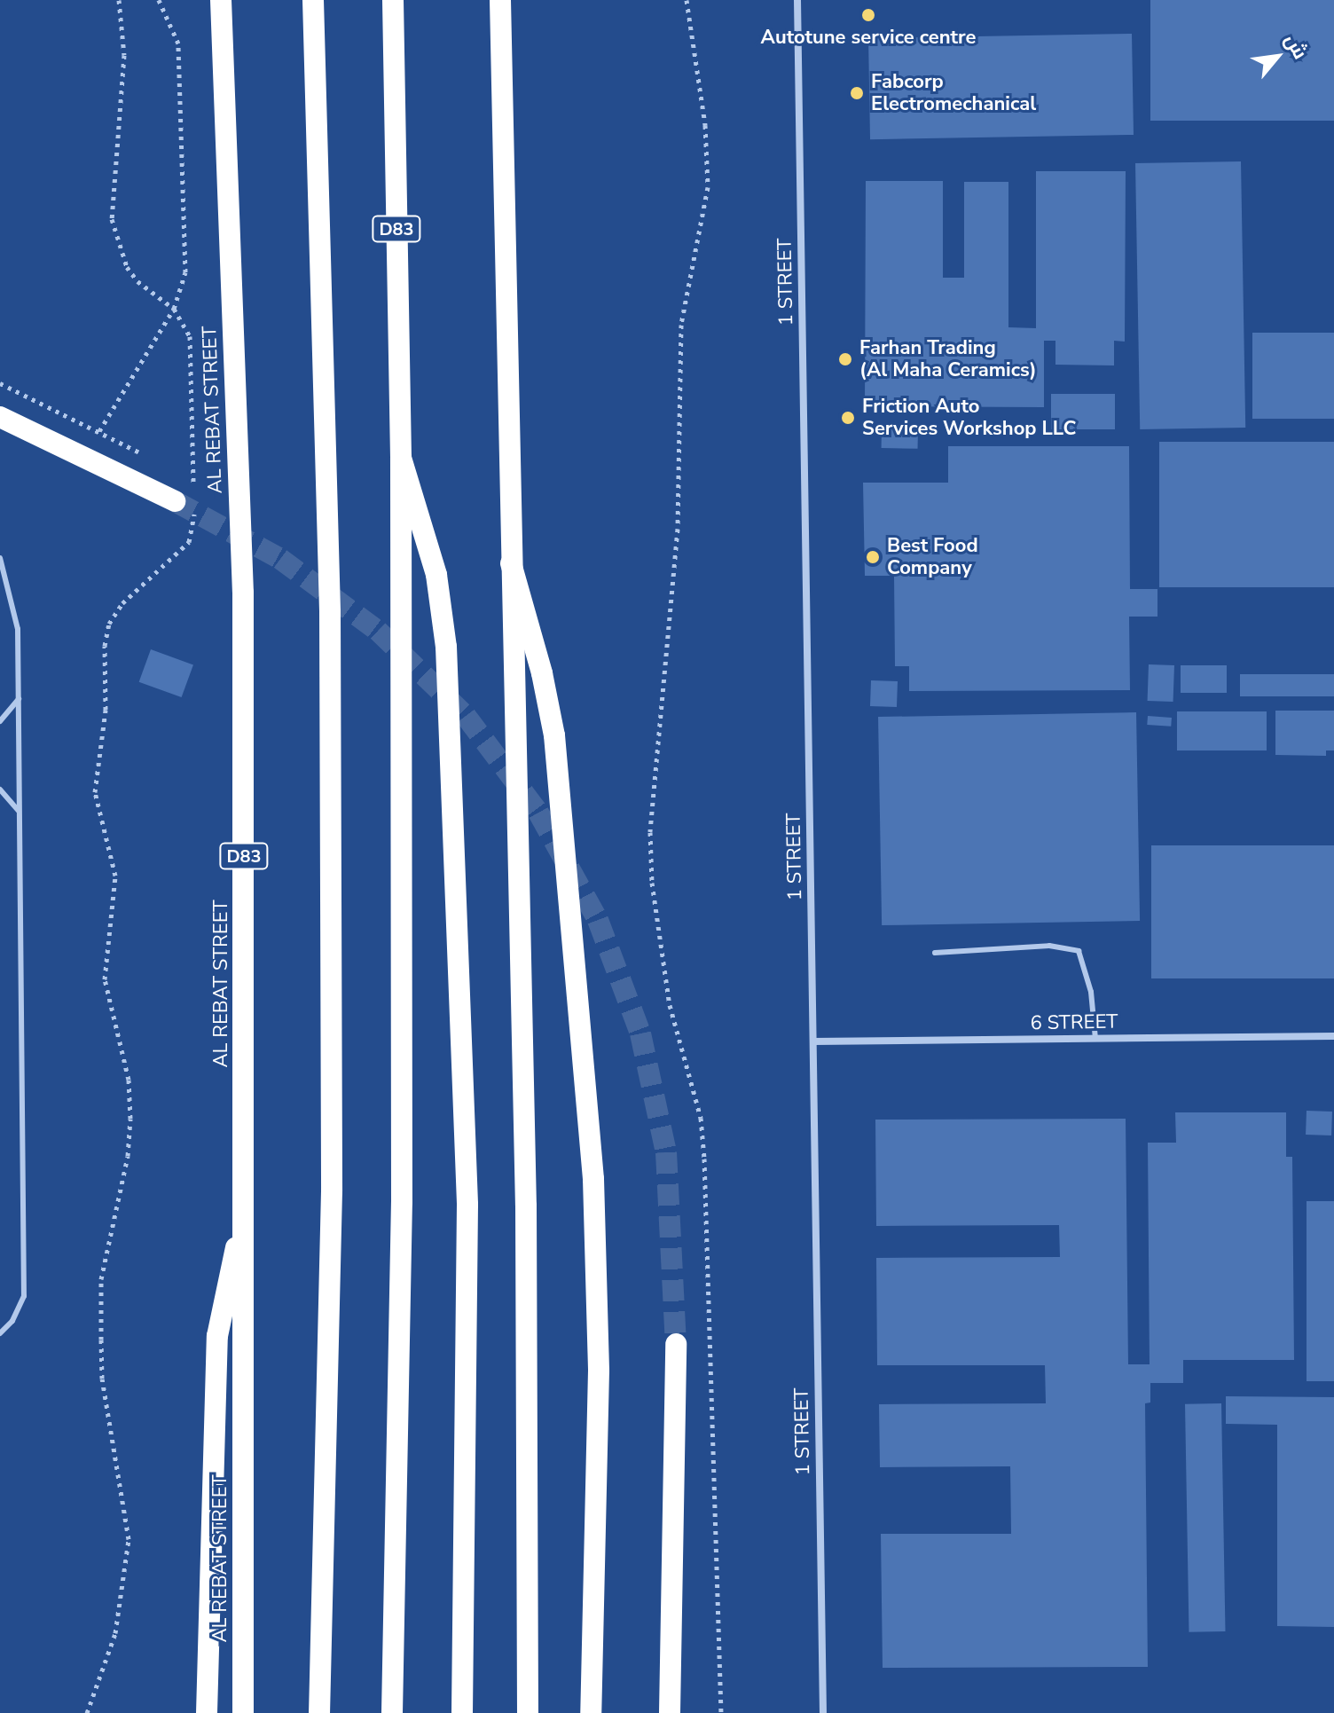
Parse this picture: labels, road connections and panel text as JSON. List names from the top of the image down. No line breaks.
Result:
{"streets":{"highway":["D83","AL REBAT STREET"],"street":["1 STREET","6 STREET"]},"crossings":[["1 STREET","6 STREET"]],"places":["Autotune service centre","Fabcorp Electromechanical","Farhan Trading (Al Maha Ceramics)","Friction Auto Services Workshop LLC","Best Food Company"],"north":"top right"}
